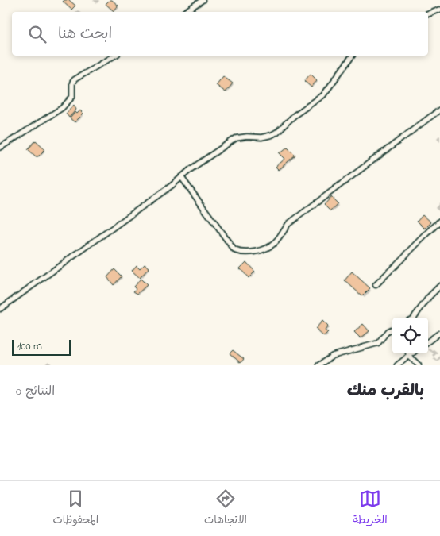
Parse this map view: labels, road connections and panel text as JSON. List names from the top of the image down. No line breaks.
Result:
{"scale_bar":"100 m","page":{"search":"ابحث هنا","scale":"100 m","heading":["بالقرب منك","النتائج: 0"],"nav":["الخريطة","الاتجاهات","المحفوظات"]}}
